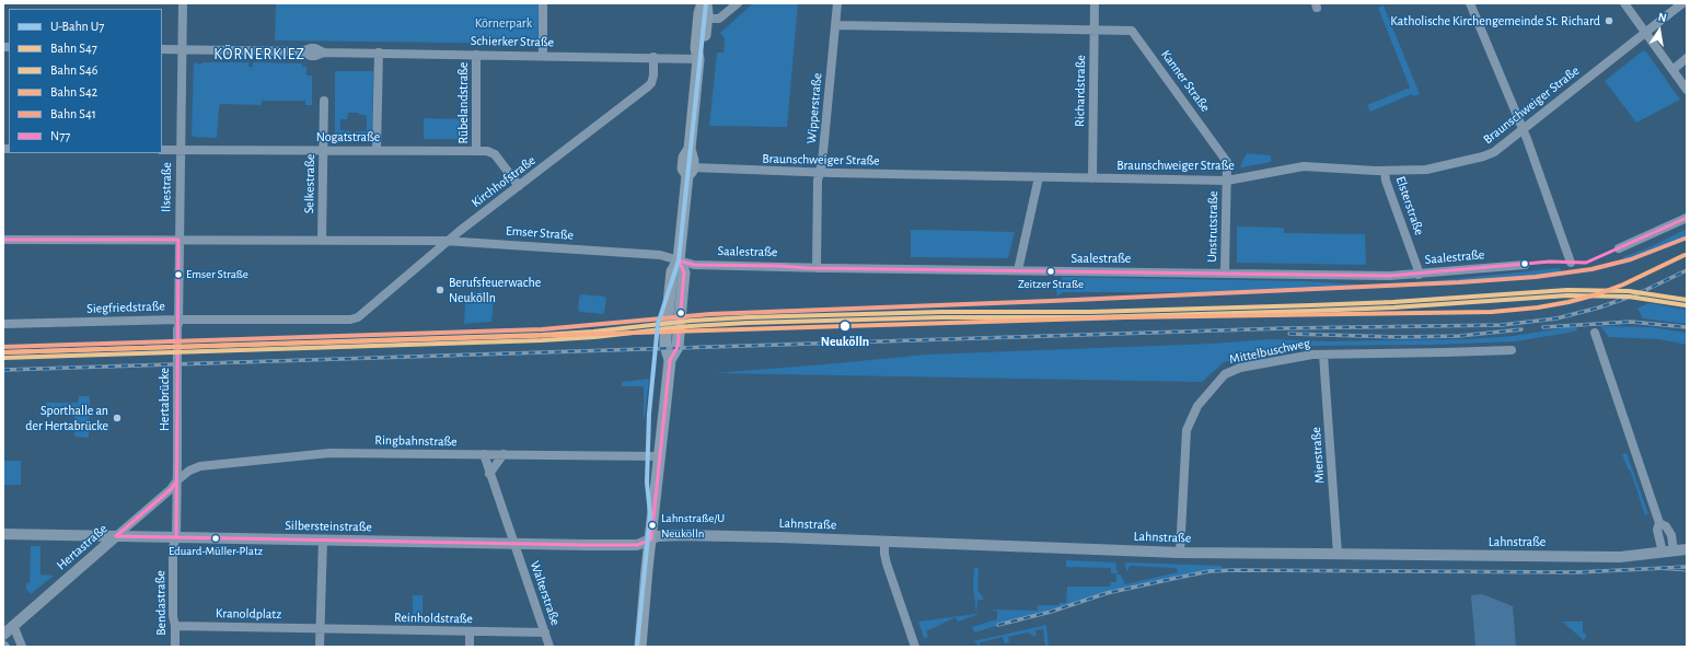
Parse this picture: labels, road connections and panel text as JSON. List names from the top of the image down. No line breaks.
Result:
{"streets":{"street":["Schierker Straße","Kanner Straße","Richardstraße","Rübelandstraße","Braunschweiger Straße","Wipperstraße","Nogatstraße","Kirchhofstraße","Selkestraße","Ilsestraße","Elsterstraße","Unstrutstraße","Emser Straße","Saalestraße","Siegfriedstraße","Mittelbuschweg","Hertabrücke","Ringbahnstraße","Mierstraße","Lahnstraße","Silbersteinstraße","Hertastraße","Walterstraße","Bendastraße","Kranoldplatz","Reinholdstraße"]},"crossings":[["Schierker Straße","Rübelandstraße"],["Schierker Straße","Kirchhofstraße"],["Schierker Straße","Ilsestraße"],["Kanner Straße","Richardstraße"],["Kanner Straße","Braunschweiger Straße"],["Kanner Straße","Wipperstraße"],["Kanner Straße","Unstrutstraße"],["Richardstraße","Braunschweiger Straße"],["Rübelandstraße","Nogatstraße"],["Braunschweiger Straße","Wipperstraße"],["Braunschweiger Straße","Elsterstraße"],["Braunschweiger Straße","Unstrutstraße"],["Wipperstraße","Saalestraße"],["Nogatstraße","Kirchhofstraße"],["Nogatstraße","Selkestraße"],["Nogatstraße","Ilsestraße"],["Kirchhofstraße","Emser Straße"],["Kirchhofstraße","Siegfriedstraße"],["Selkestraße","Emser Straße"],["Ilsestraße","Emser Straße"],["Ilsestraße","Siegfriedstraße"],["Ilsestraße","Hertabrücke"],["Elsterstraße","Saalestraße"],["Unstrutstraße","Saalestraße"],["Emser Straße","Saalestraße"],["Siegfriedstraße","Hertabrücke"],["Mittelbuschweg","Mierstraße"],["Mittelbuschweg","Lahnstraße"],["Hertabrücke","Ringbahnstraße"],["Hertabrücke","Hertastraße"],["Hertabrücke","Bendastraße"],["Ringbahnstraße","Hertastraße"],["Ringbahnstraße","Walterstraße"],["Ringbahnstraße","Bendastraße"],["Mierstraße","Lahnstraße"],["Lahnstraße","Silbersteinstraße"],["Silbersteinstraße","Hertastraße"],["Silbersteinstraße","Walterstraße"],["Silbersteinstraße","Bendastraße"],["Hertastraße","Bendastraße"],["Walterstraße","Reinholdstraße"],["Bendastraße","Kranoldplatz"],["Kranoldplatz","Reinholdstraße"]],"districts":["KÖRNERKIEZ"],"parks":["Körnerpark"],"places":["Katholische Kirchengemeinde St. Richard","Zeitzer Straße","Emser Straße","Berufsfeuerwache Neukölln","Neukölln","Sporthalle an der Hertabrücke","Lahnstraße/U Neukölln","Eduard-Müller-Platz"],"lines":["metro line U7","transit line N77","rail line S41","rail line S42","rail line S47","rail line S46"],"legend":["U-Bahn U7","Bahn S47","Bahn S46","Bahn S42","Bahn S41","N77"],"north":"top"}
